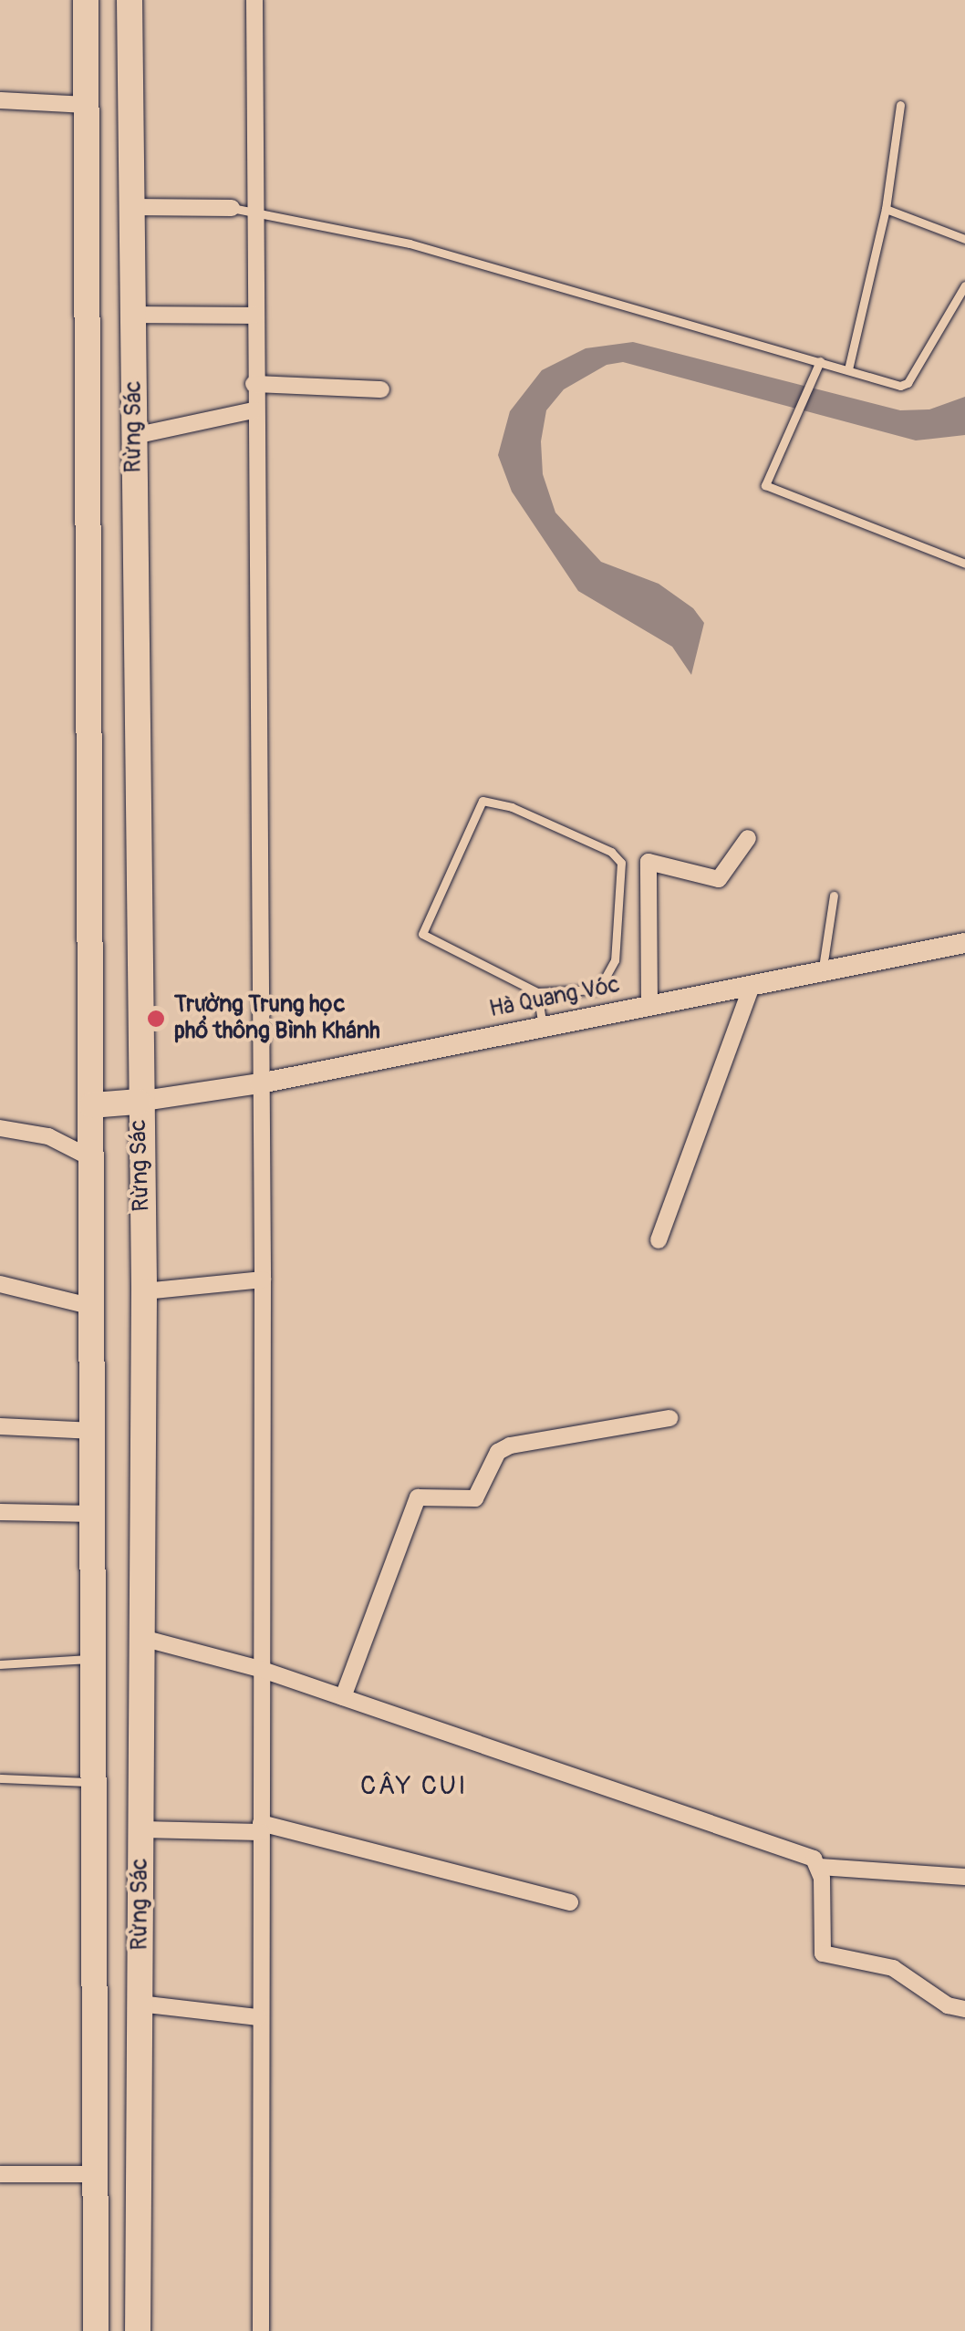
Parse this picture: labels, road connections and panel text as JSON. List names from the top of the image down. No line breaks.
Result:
{"streets":{"main road":["Rừng Sác"],"street":["Hà Quang Vóc"]},"crossings":[["Rừng Sác","Hà Quang Vóc"]],"districts":["CÂY CUI"],"places":["Trường Trung học phổ thông Bình Khánh"]}
